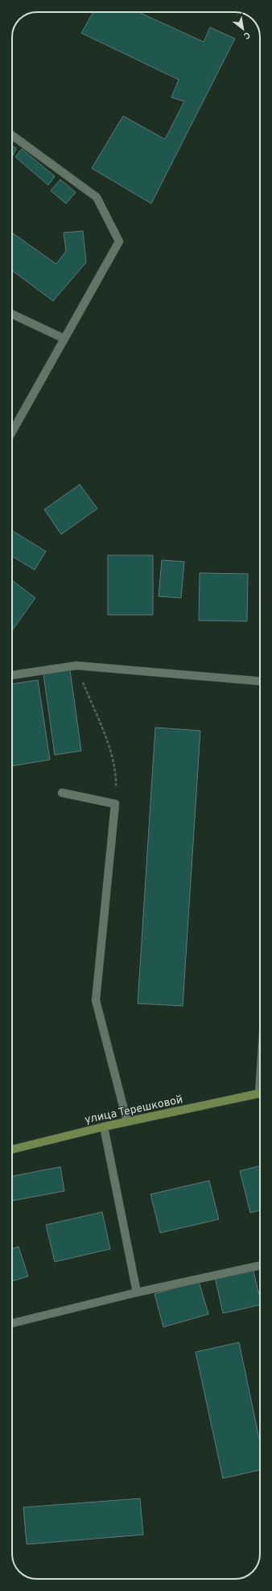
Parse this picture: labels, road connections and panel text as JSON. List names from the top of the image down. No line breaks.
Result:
{"streets":{"street":["улица Терешковой"]},"north":"bottom right"}
